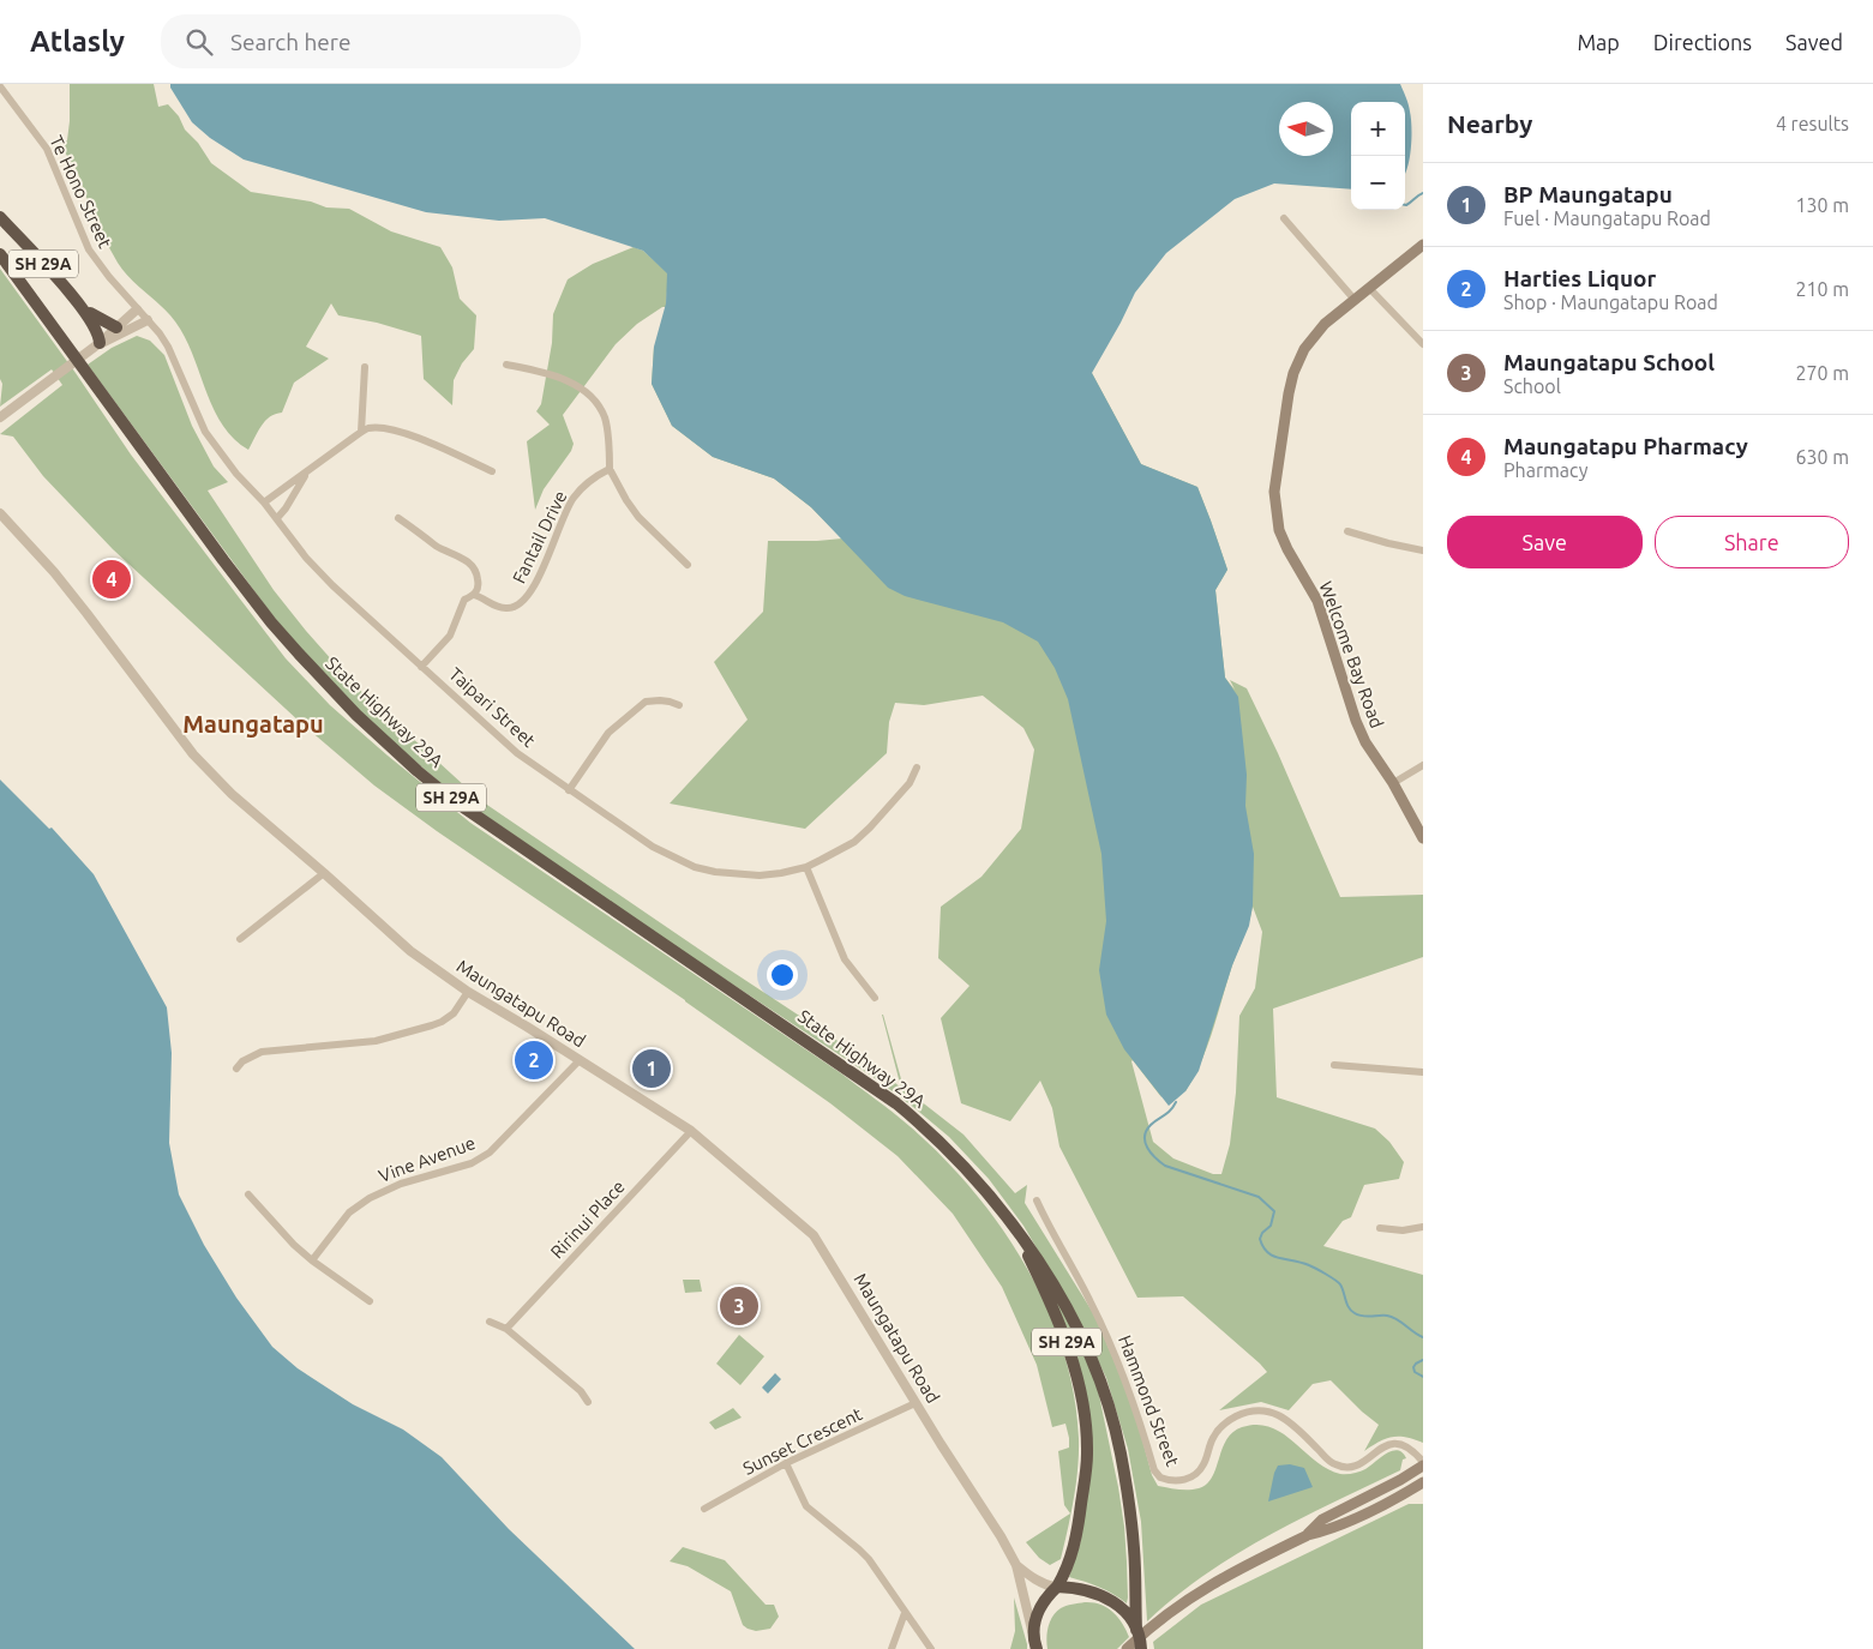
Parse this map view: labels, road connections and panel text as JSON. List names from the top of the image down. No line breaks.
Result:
{"streets":{"highway":["SH 29A","State Highway 29A"],"main road":["Welcome Bay Road"],"street":["Te Hono Street","Fantail Drive","Taipari Street","Maungatapu Road","Vine Avenue","Ririnui Place","Hammond Street","Sunset Crescent"]},"crossings":[["Te Hono Street","Taipari Street"],["SH 29A","State Highway 29A"],["SH 29A","Maungatapu Road"],["State Highway 29A","Maungatapu Road"],["Maungatapu Road","Vine Avenue"],["Maungatapu Road","Ririnui Place"],["Maungatapu Road","Sunset Crescent"]],"districts":["Maungatapu"],"north":"left","page":{"header":"Atlasly","search":"Search here","nav":["Map","Directions","Saved"],"heading":["Nearby","4 results"],"map_buttons":["+","−"],"list":[{"mark":"1","name":"BP Maungatapu","note":"Fuel · Maungatapu Road","value":"130 m"},{"mark":"2","name":"Harties Liquor","note":"Shop · Maungatapu Road","value":"210 m"},{"mark":"3","name":"Maungatapu School","note":"School","value":"270 m"},{"mark":"4","name":"Maungatapu Pharmacy","note":"Pharmacy","value":"630 m"}],"buttons":["Save","Share"],"pins":["4","2","1","3"]}}
